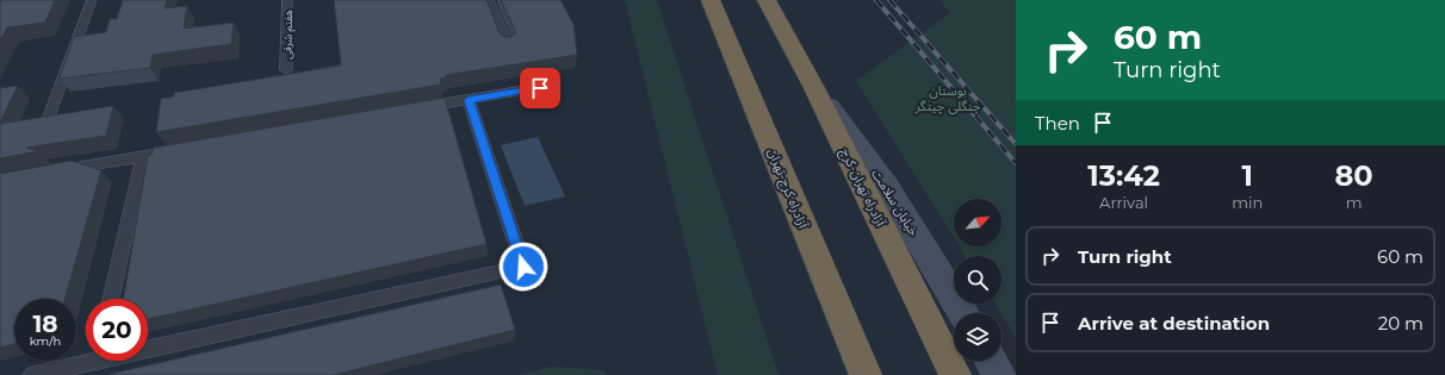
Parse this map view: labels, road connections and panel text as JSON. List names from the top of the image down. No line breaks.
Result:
{"streets":{"highway":["آزادراه تهران-کرج","آزادراه کرج-تهران"],"main road":["خیابان سلامت"],"lane":["هفتم شرقی"]},"crossings":[["آزادراه تهران-کرج","خیابان سلامت"]],"parks":["بوستان جنگلی چیتگر"],"north":"top right","page":{"turn":["60 m","Turn right"],"then":"Then","eta":["13:42","Arrival","1","min","80","m"],"list":[{"name":"Turn right","value":"60 m"},{"name":"Arrive at destination","value":"20 m"}],"speed":"18 km/h","limit":"20"}}
